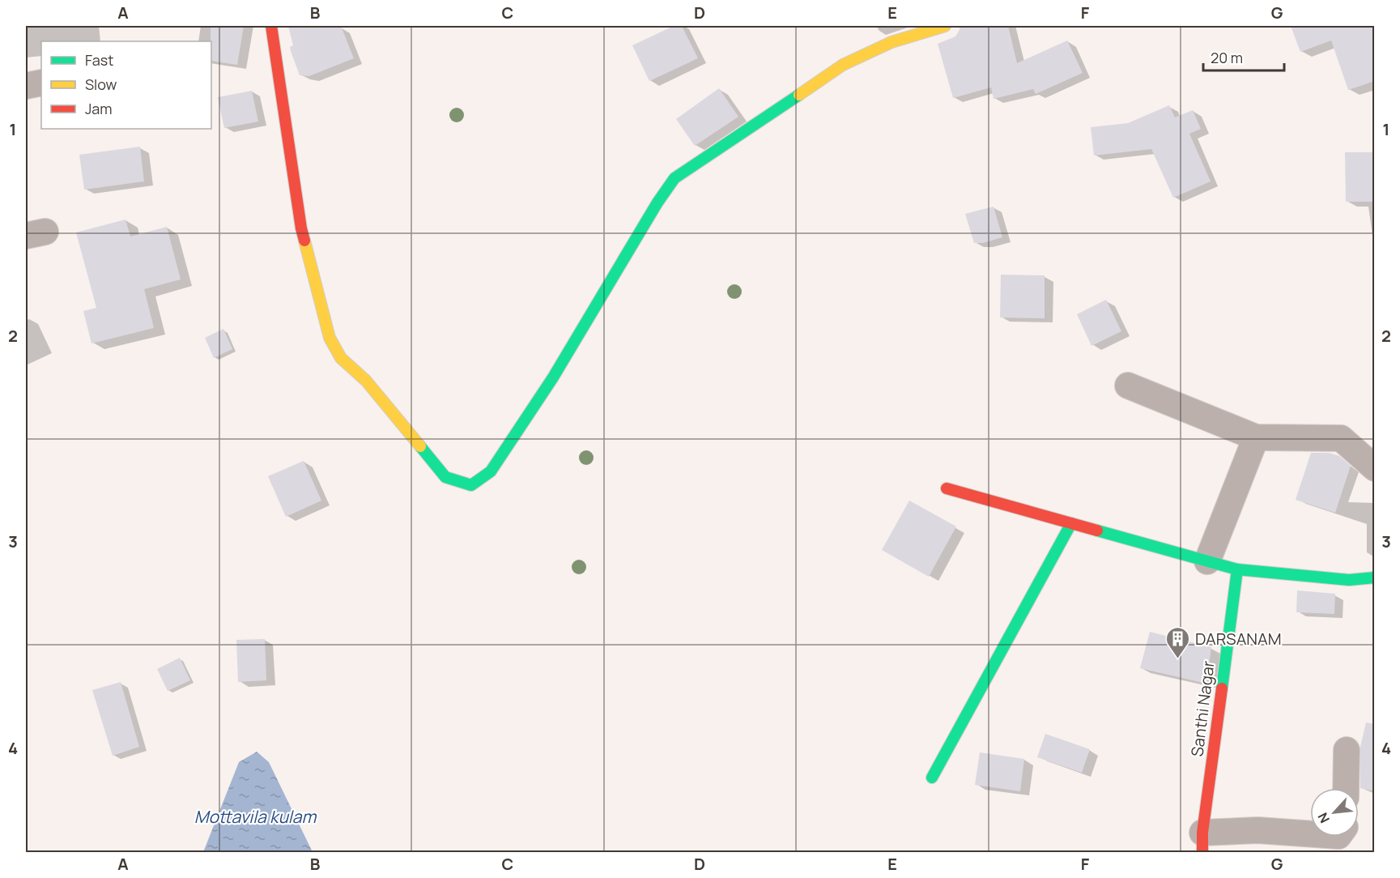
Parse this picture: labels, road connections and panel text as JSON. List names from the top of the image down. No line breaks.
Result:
{"streets":{"street":["Santhi Nagar"]},"water":["Mottavila kulam"],"places":{"building":["DARSANAM"]},"legend":["Fast","Slow","Jam"],"scale_bar":"20 m","north":"bottom left","grid":{"columns":["A","B","C","D","E","F","G"],"rows":["1","2","3","4"]}}
